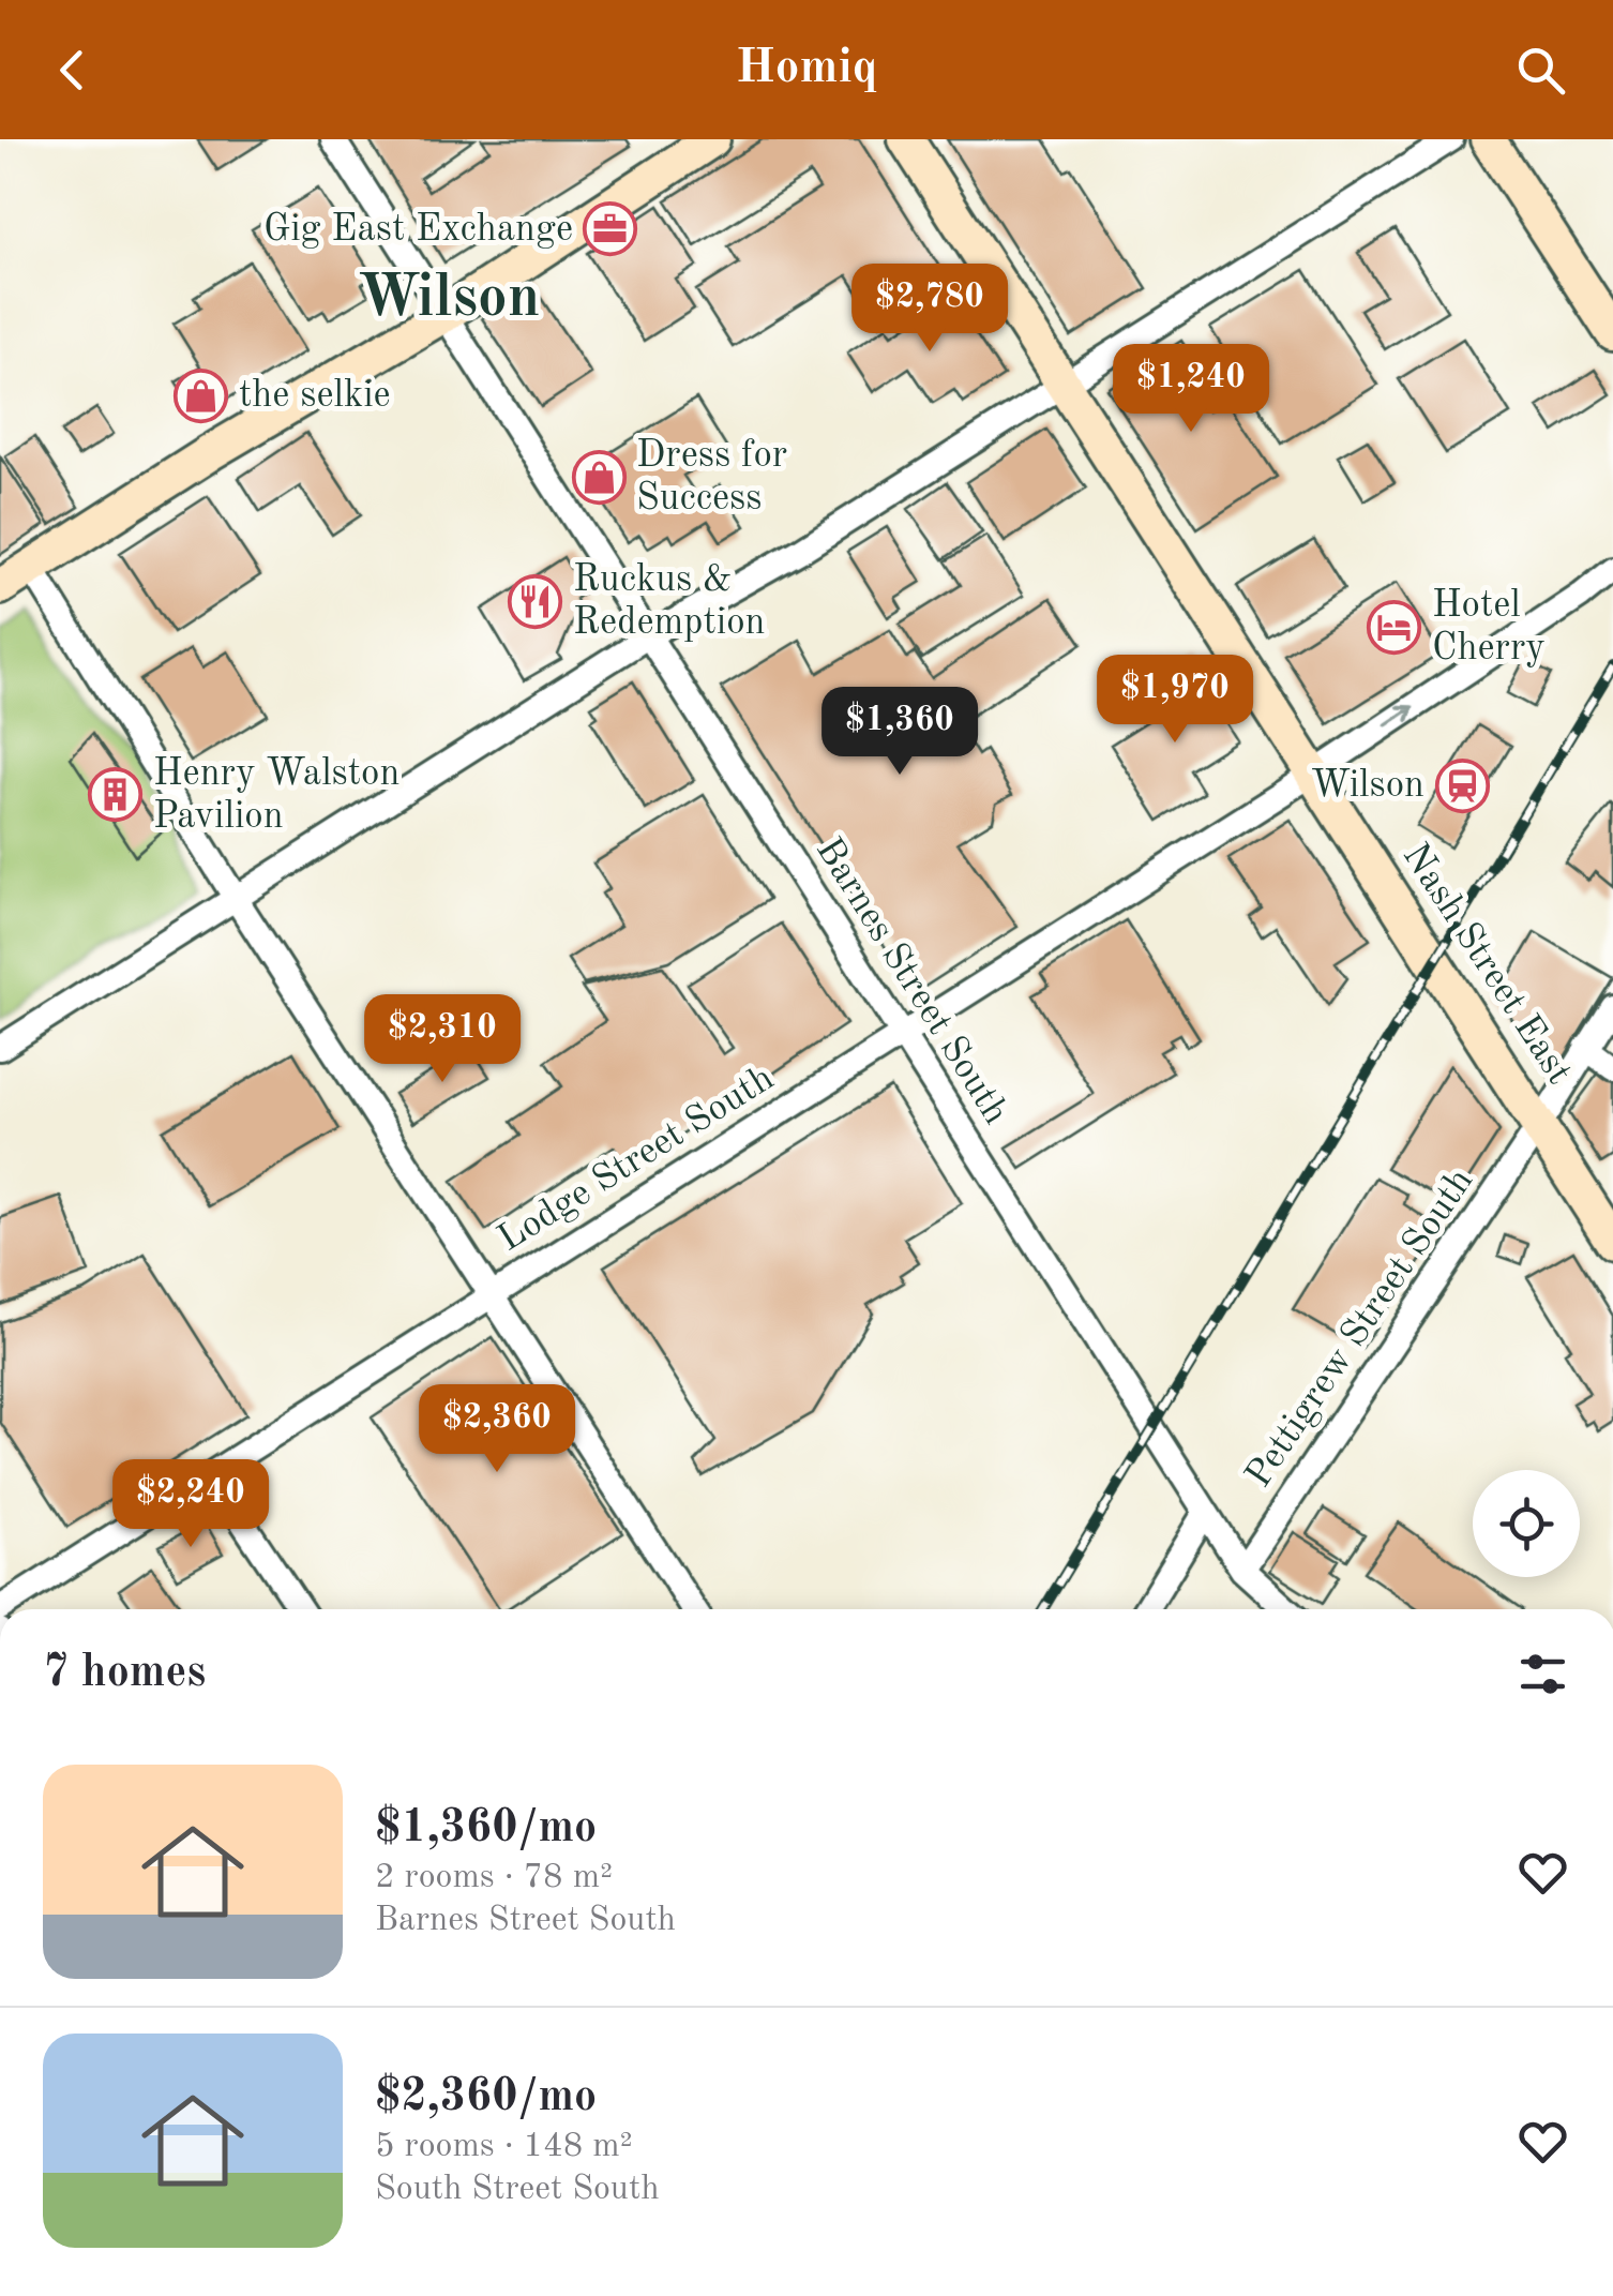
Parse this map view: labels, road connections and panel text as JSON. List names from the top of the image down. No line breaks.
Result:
{"streets":{"main road":["Nash Street East"],"street":["Barnes Street South","Lodge Street South","Pettigrew Street South"]},"crossings":[["Nash Street East","Lodge Street South"],["Nash Street East","Pettigrew Street South"],["Barnes Street South","Lodge Street South"],["Barnes Street South","Pettigrew Street South"]],"districts":["Wilson"],"places":{"office":["Gig East Exchange"],"shop":["the selkie","Dress for Success"],"restaurant":["Ruckus & Redemption"],"hotel":["Hotel Cherry"],"station":["Wilson"],"building":["Henry Walston Pavilion"]},"page":{"header":"Homiq","price":["$2,780","$1,240","$1,970","$1,360","$2,310","$2,360","$2,240"],"heading":"7 homes","list":[{"name":"$1,360/mo","note":"2 rooms · 78 m² · Barnes Street South"},{"name":"$2,360/mo","note":"5 rooms · 148 m² · South Street South"}]}}
